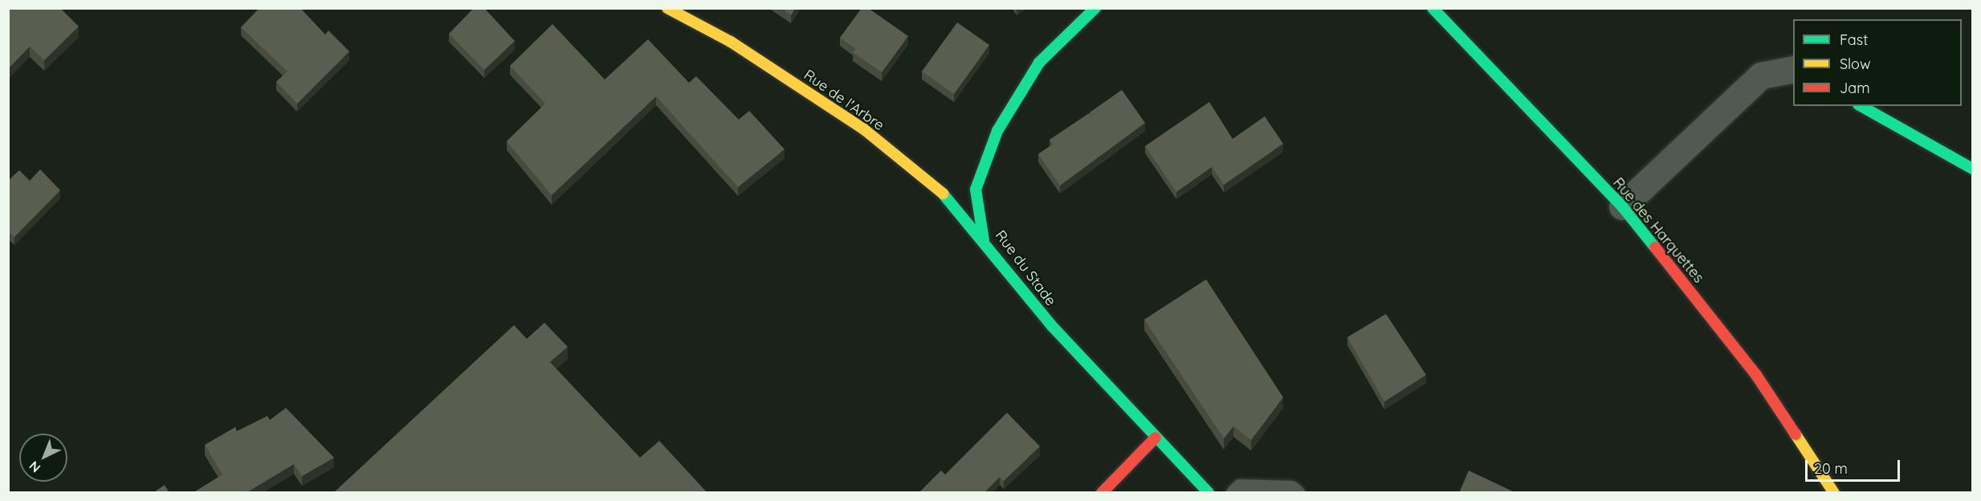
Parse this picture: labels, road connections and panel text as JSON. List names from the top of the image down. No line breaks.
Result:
{"streets":{"street":["Rue de l'Arbre","Rue des Harquettes","Rue du Stade"]},"crossings":[["Rue de l'Arbre","Rue du Stade"]],"legend":["Fast","Slow","Jam"],"scale_bar":"20 m","north":"bottom left"}
